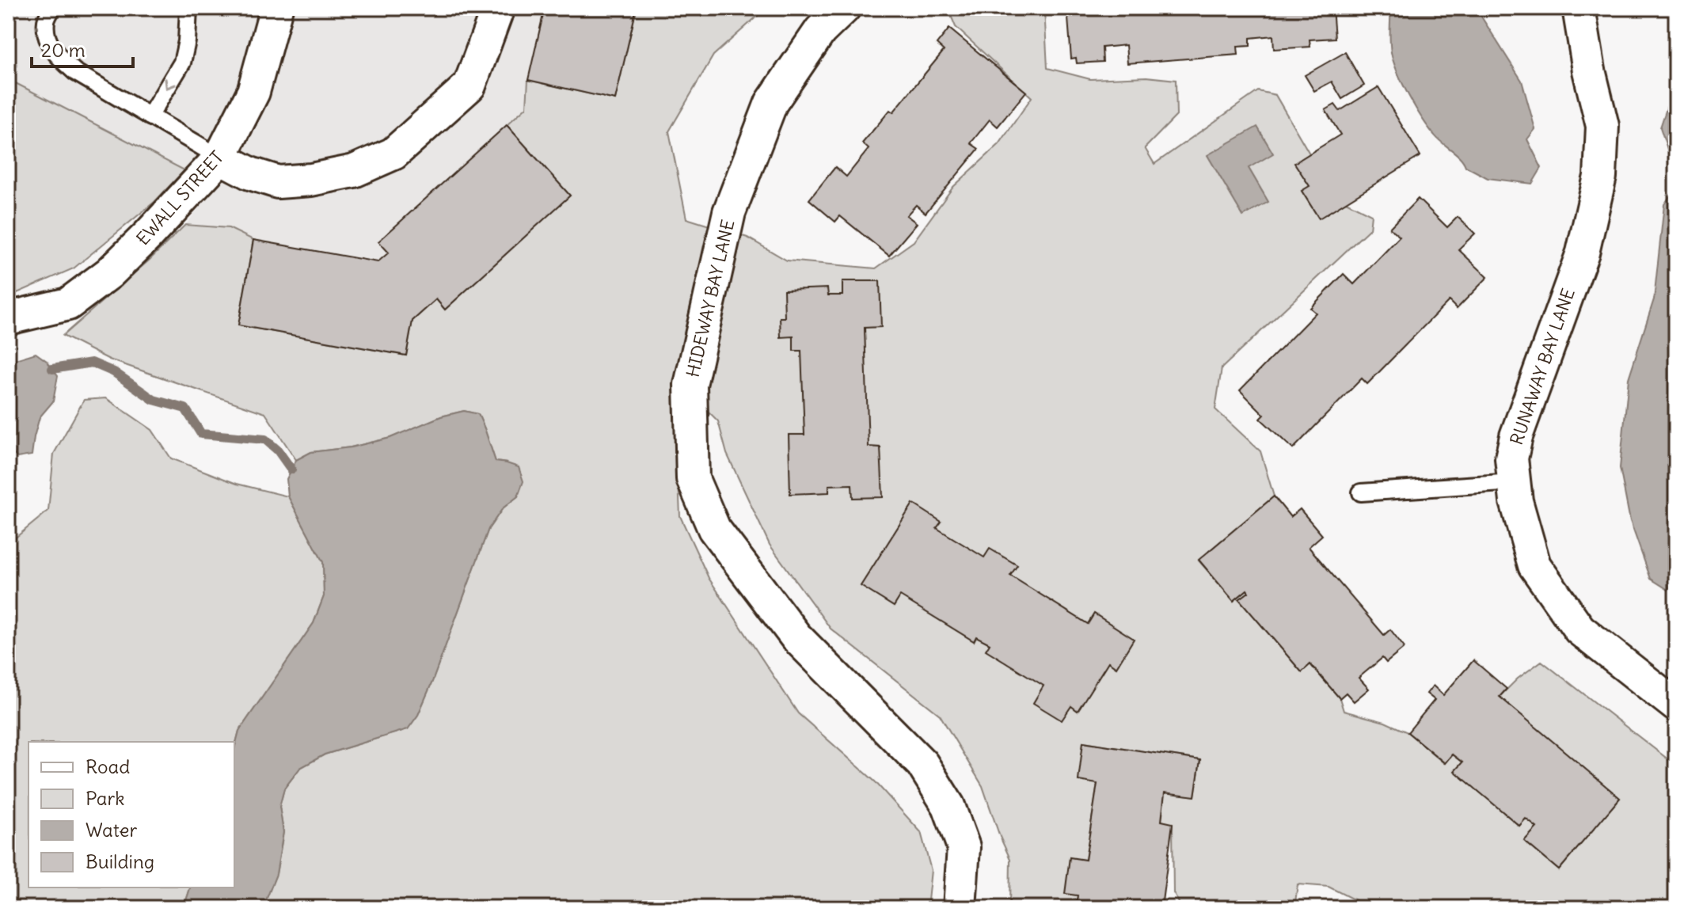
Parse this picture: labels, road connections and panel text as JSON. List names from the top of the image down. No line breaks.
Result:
{"streets":{"street":["EWALL STREET","HIDEWAY BAY LANE","RUNAWAY BAY LANE"]},"legend":["Road","Park","Water","Building"],"scale_bar":"20 m"}
